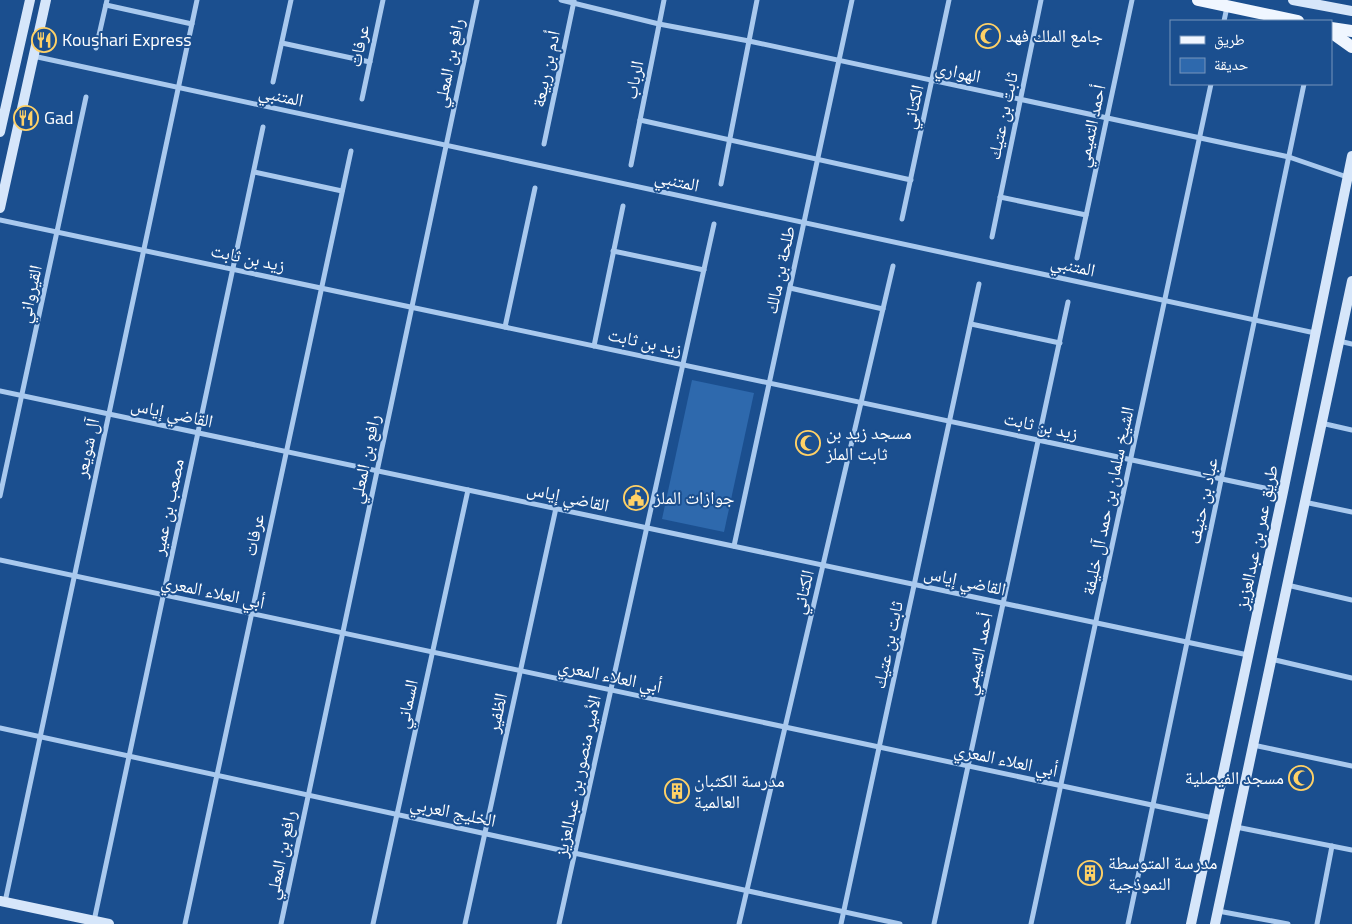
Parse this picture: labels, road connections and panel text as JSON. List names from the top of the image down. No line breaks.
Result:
{"streets":{"main road":["طريق عمر بن عبدالعزيز"],"street":["عرفات","رافع بن المعلي","أدم بن ربيعة","الهواري","الرباب","المتنبي","الكتاني","ثابت بن عتيك","أحمد التميمي","زيد بن ثابت","طلحة بن مالك","القيرواني","القاضي إياس","آل شويعر","الشيخ سلمان بن حمد آل خليفة","عباد بن حنيف","مصعب بن عمير","أبي العلاء المعري","السماني","الظفير","الأمير منصور بن عبدالعزيز","الخليج العربي"]},"crossings":[["عرفات","زيد بن ثابت"],["عرفات","القاضي إياس"],["عرفات","أبي العلاء المعري"],["عرفات","الخليج العربي"],["رافع بن المعلي","المتنبي"],["رافع بن المعلي","زيد بن ثابت"],["رافع بن المعلي","القاضي إياس"],["رافع بن المعلي","أبي العلاء المعري"],["رافع بن المعلي","الخليج العربي"],["أدم بن ربيعة","الهواري"],["الهواري","الرباب"],["الهواري","الكتاني"],["الهواري","ثابت بن عتيك"],["الهواري","أحمد التميمي"],["الهواري","طلحة بن مالك"],["الهواري","الشيخ سلمان بن حمد آل خليفة"],["الهواري","عباد بن حنيف"],["الهواري","طريق عمر بن عبدالعزيز"],["المتنبي","طلحة بن مالك"],["المتنبي","آل شويعر"],["المتنبي","الشيخ سلمان بن حمد آل خليفة"],["المتنبي","عباد بن حنيف"],["المتنبي","طريق عمر بن عبدالعزيز"],["الكتاني","زيد بن ثابت"],["الكتاني","القاضي إياس"],["الكتاني","أبي العلاء المعري"],["الكتاني","الخليج العربي"],["ثابت بن عتيك","زيد بن ثابت"],["ثابت بن عتيك","القاضي إياس"],["ثابت بن عتيك","أبي العلاء المعري"],["ثابت بن عتيك","الخليج العربي"],["أحمد التميمي","زيد بن ثابت"],["أحمد التميمي","القاضي إياس"],["أحمد التميمي","أبي العلاء المعري"],["زيد بن ثابت","طلحة بن مالك"],["زيد بن ثابت","القيرواني"],["زيد بن ثابت","آل شويعر"],["زيد بن ثابت","الشيخ سلمان بن حمد آل خليفة"],["زيد بن ثابت","عباد بن حنيف"],["زيد بن ثابت","مصعب بن عمير"],["زيد بن ثابت","طريق عمر بن عبدالعزيز"],["زيد بن ثابت","الأمير منصور بن عبدالعزيز"],["طلحة بن مالك","القاضي إياس"],["القيرواني","القاضي إياس"],["القاضي إياس","آل شويعر"],["القاضي إياس","الشيخ سلمان بن حمد آل خليفة"],["القاضي إياس","عباد بن حنيف"],["القاضي إياس","مصعب بن عمير"],["القاضي إياس","طريق عمر بن عبدالعزيز"],["القاضي إياس","السماني"],["القاضي إياس","الظفير"],["القاضي إياس","الأمير منصور بن عبدالعزيز"],["آل شويعر","أبي العلاء المعري"],["آل شويعر","الخليج العربي"],["الشيخ سلمان بن حمد آل خليفة","أبي العلاء المعري"],["عباد بن حنيف","أبي العلاء المعري"],["مصعب بن عمير","أبي العلاء المعري"],["مصعب بن عمير","الخليج العربي"],["طريق عمر بن عبدالعزيز","أبي العلاء المعري"],["أبي العلاء المعري","السماني"],["أبي العلاء المعري","الظفير"],["أبي العلاء المعري","الأمير منصور بن عبدالعزيز"],["السماني","الخليج العربي"],["الظفير","الخليج العربي"],["الأمير منصور بن عبدالعزيز","الخليج العربي"]],"places":{"mosque":["جامع الملك فهد","مسجد زيد بن ثابت الملز","مسجد الفيصلية"],"restaurant":["Koushari Express","Gad"],"public building":["جوازات الملز"],"building":["مدرسة الكثبان العالمية","مدرسة المتوسطة النموذجية"]},"legend":["طريق","حديقة"]}
